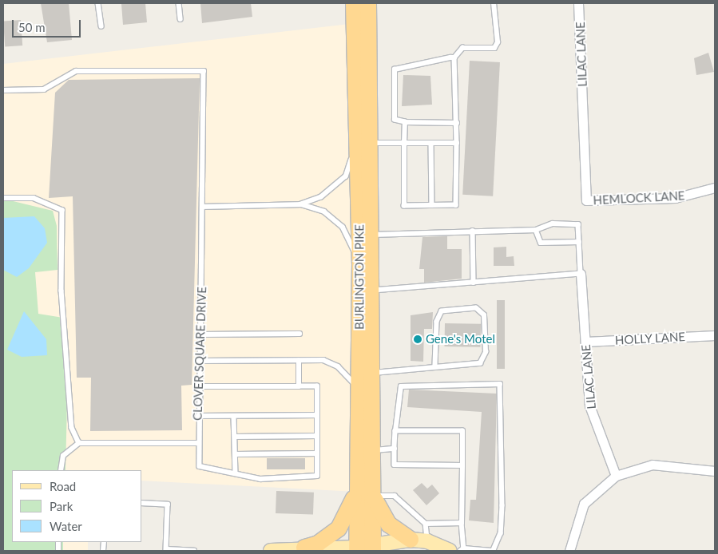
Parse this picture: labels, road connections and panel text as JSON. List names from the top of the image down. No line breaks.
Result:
{"streets":{"highway":["BURLINGTON PIKE"],"street":["LILAC LANE","HEMLOCK LANE","HOLLY LANE"],"lane":["CLOVER SQUARE DRIVE"]},"crossings":[["LILAC LANE","HEMLOCK LANE"],["LILAC LANE","HOLLY LANE"]],"places":["Gene's Motel"],"legend":["Road","Park","Water"],"scale_bar":"50 m"}
